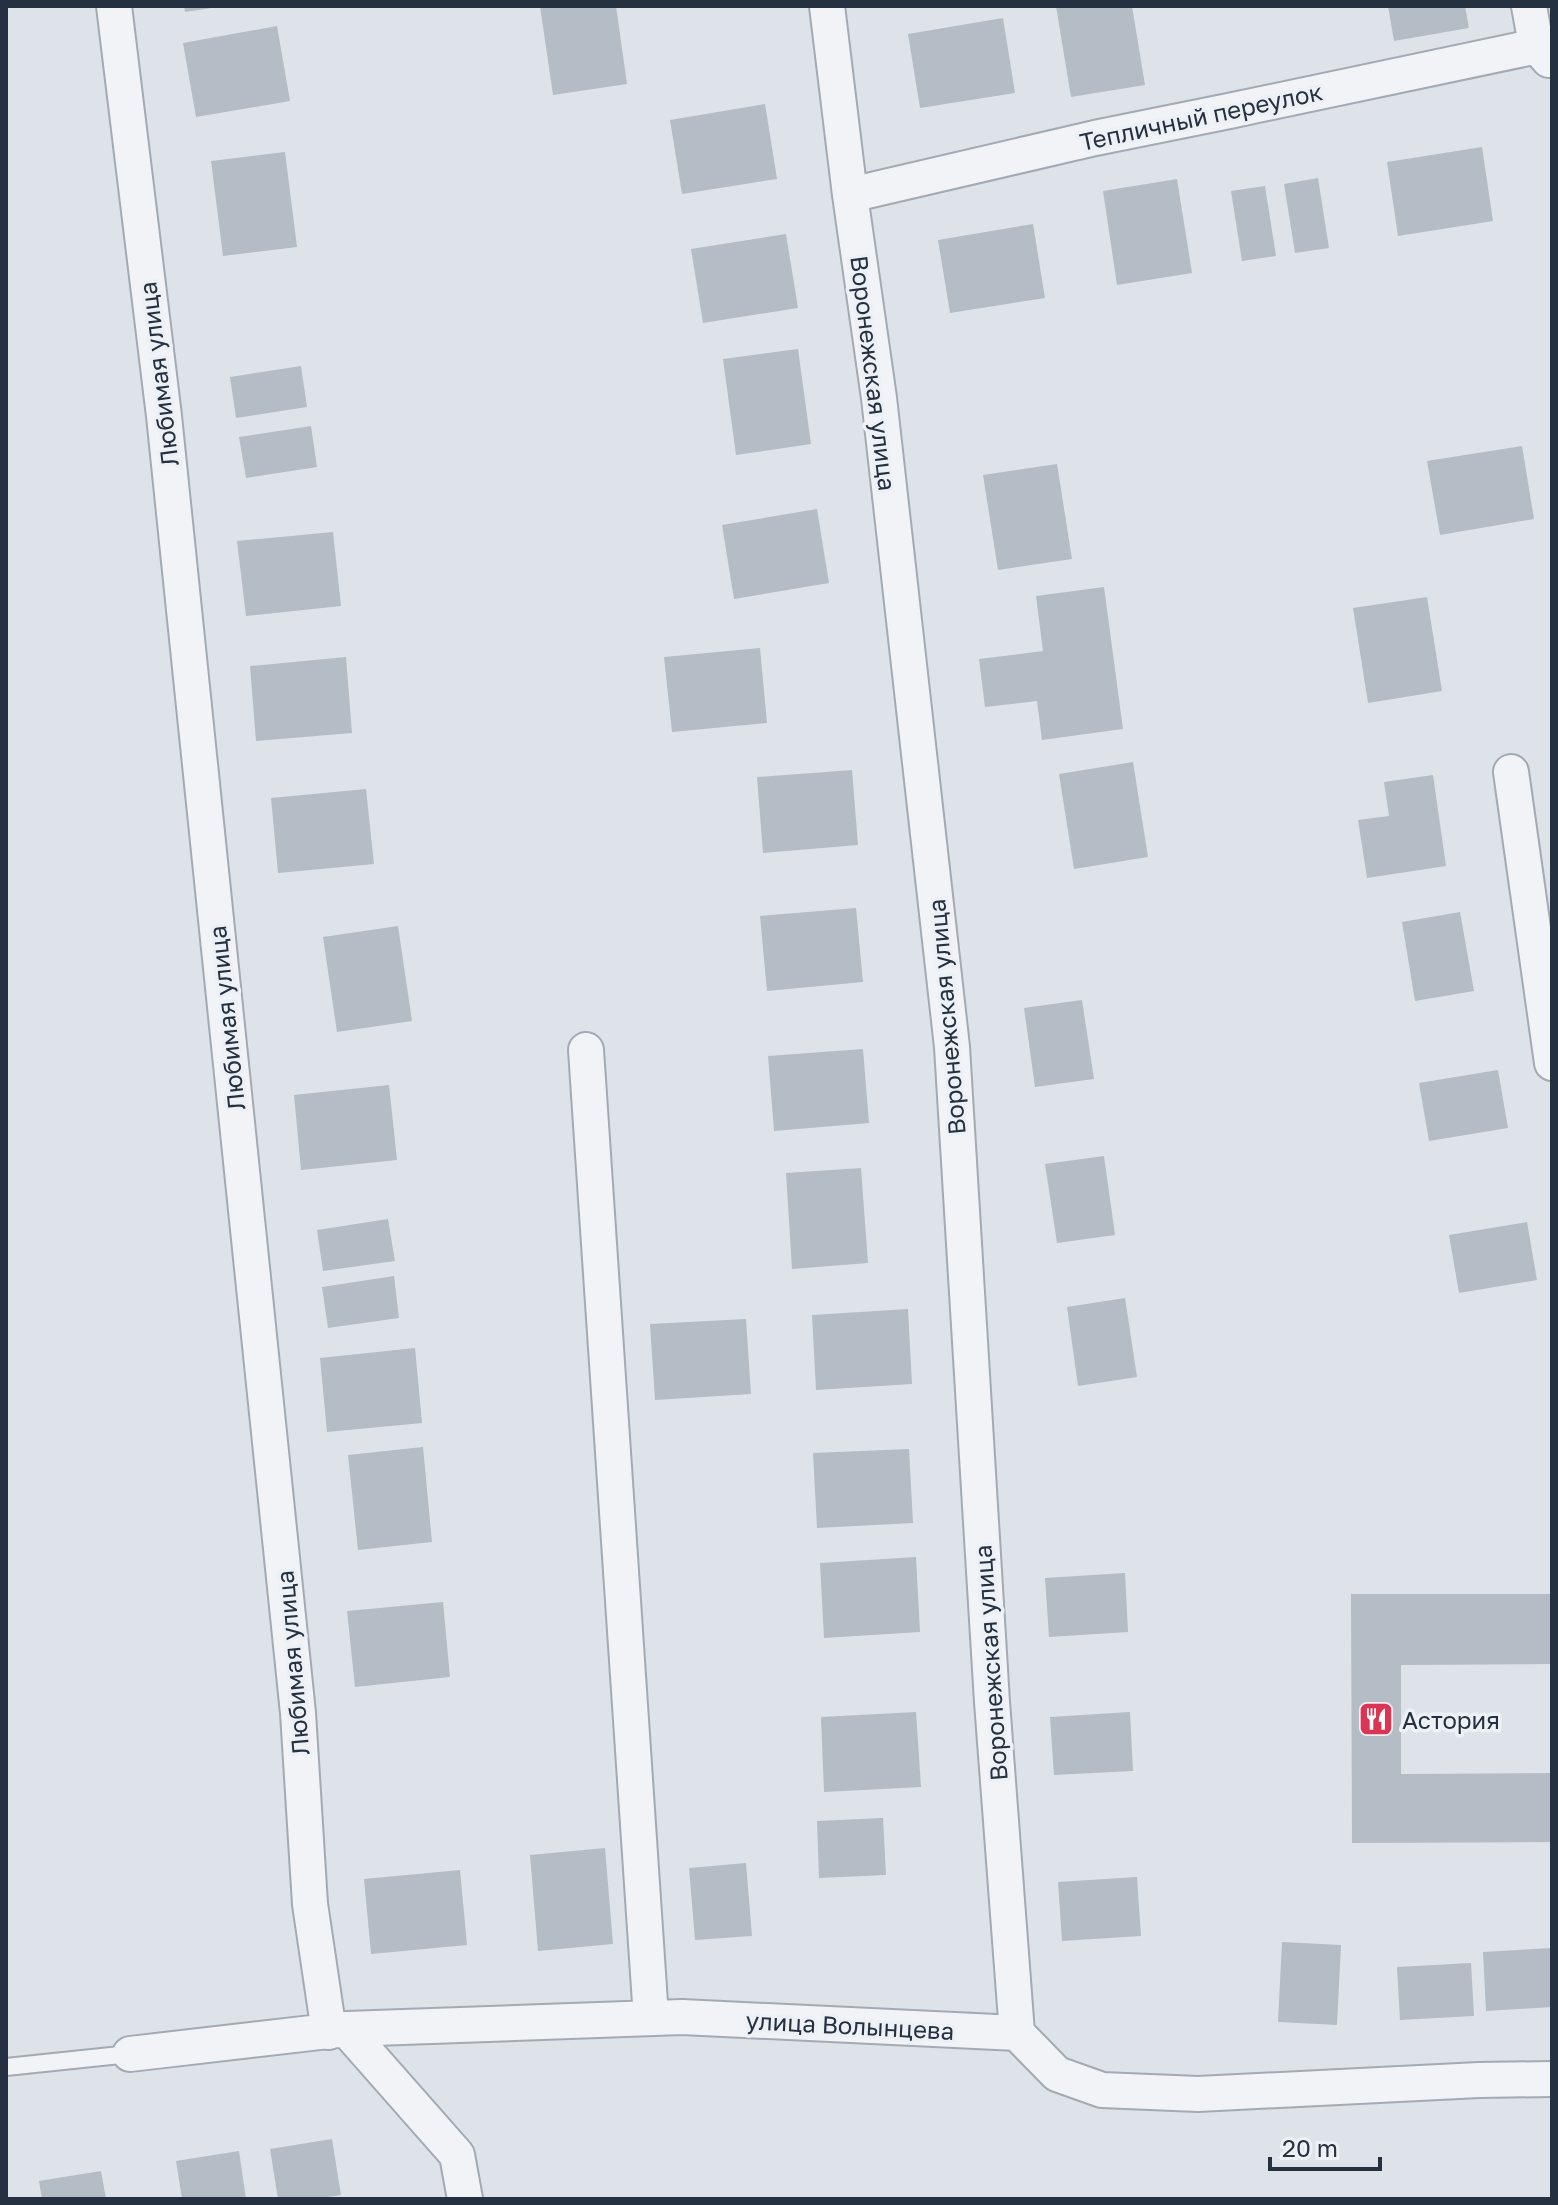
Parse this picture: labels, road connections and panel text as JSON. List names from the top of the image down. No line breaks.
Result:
{"streets":{"street":["Тепличный переулок","Воронежская улица","Любимая улица","улица Волынцева"]},"crossings":[["Тепличный переулок","Воронежская улица"],["Воронежская улица","улица Волынцева"],["Любимая улица","улица Волынцева"]],"places":{"restaurant":["Астория"]},"scale_bar":"20 m"}
